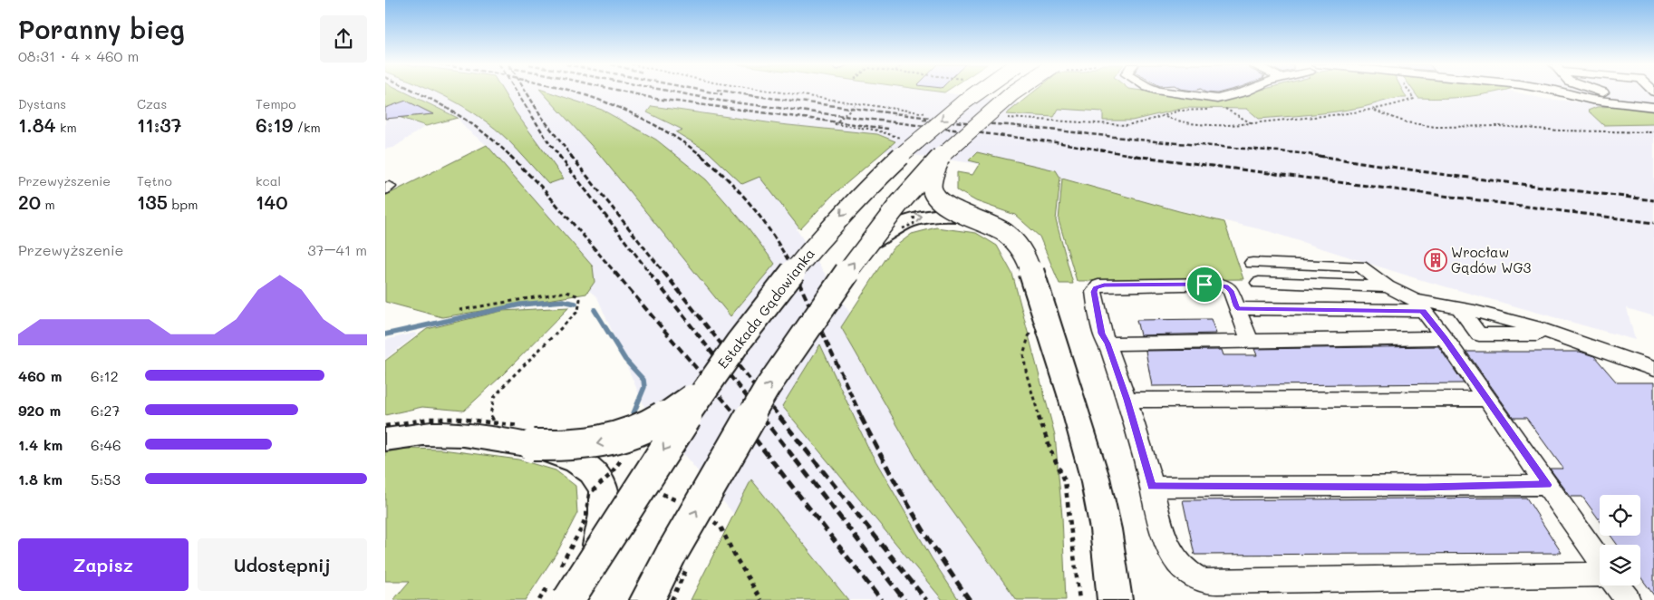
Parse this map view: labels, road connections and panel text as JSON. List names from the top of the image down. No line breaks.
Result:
{"streets":{"main road":["Estakada Gądowianka"]},"places":{"building":["Wrocław Gądów WG3"]},"page":{"heading":["Poranny bieg","08:31 · 4 × 460 m"],"stats":[["Dystans","1.84 km"],["Czas","11:37"],["Tempo","6:19 /km"],["Przewyższenie","20 m"],["Tętno","135 bpm"],["kcal","140"]],"chart":["Przewyższenie","37–41 m"],"list":[{"name":"460 m","note":"6:12"},{"name":"920 m","note":"6:27"},{"name":"1.4 km","note":"6:46"},{"name":"1.8 km","note":"5:53"}],"buttons":["Zapisz","Udostępnij"]}}
